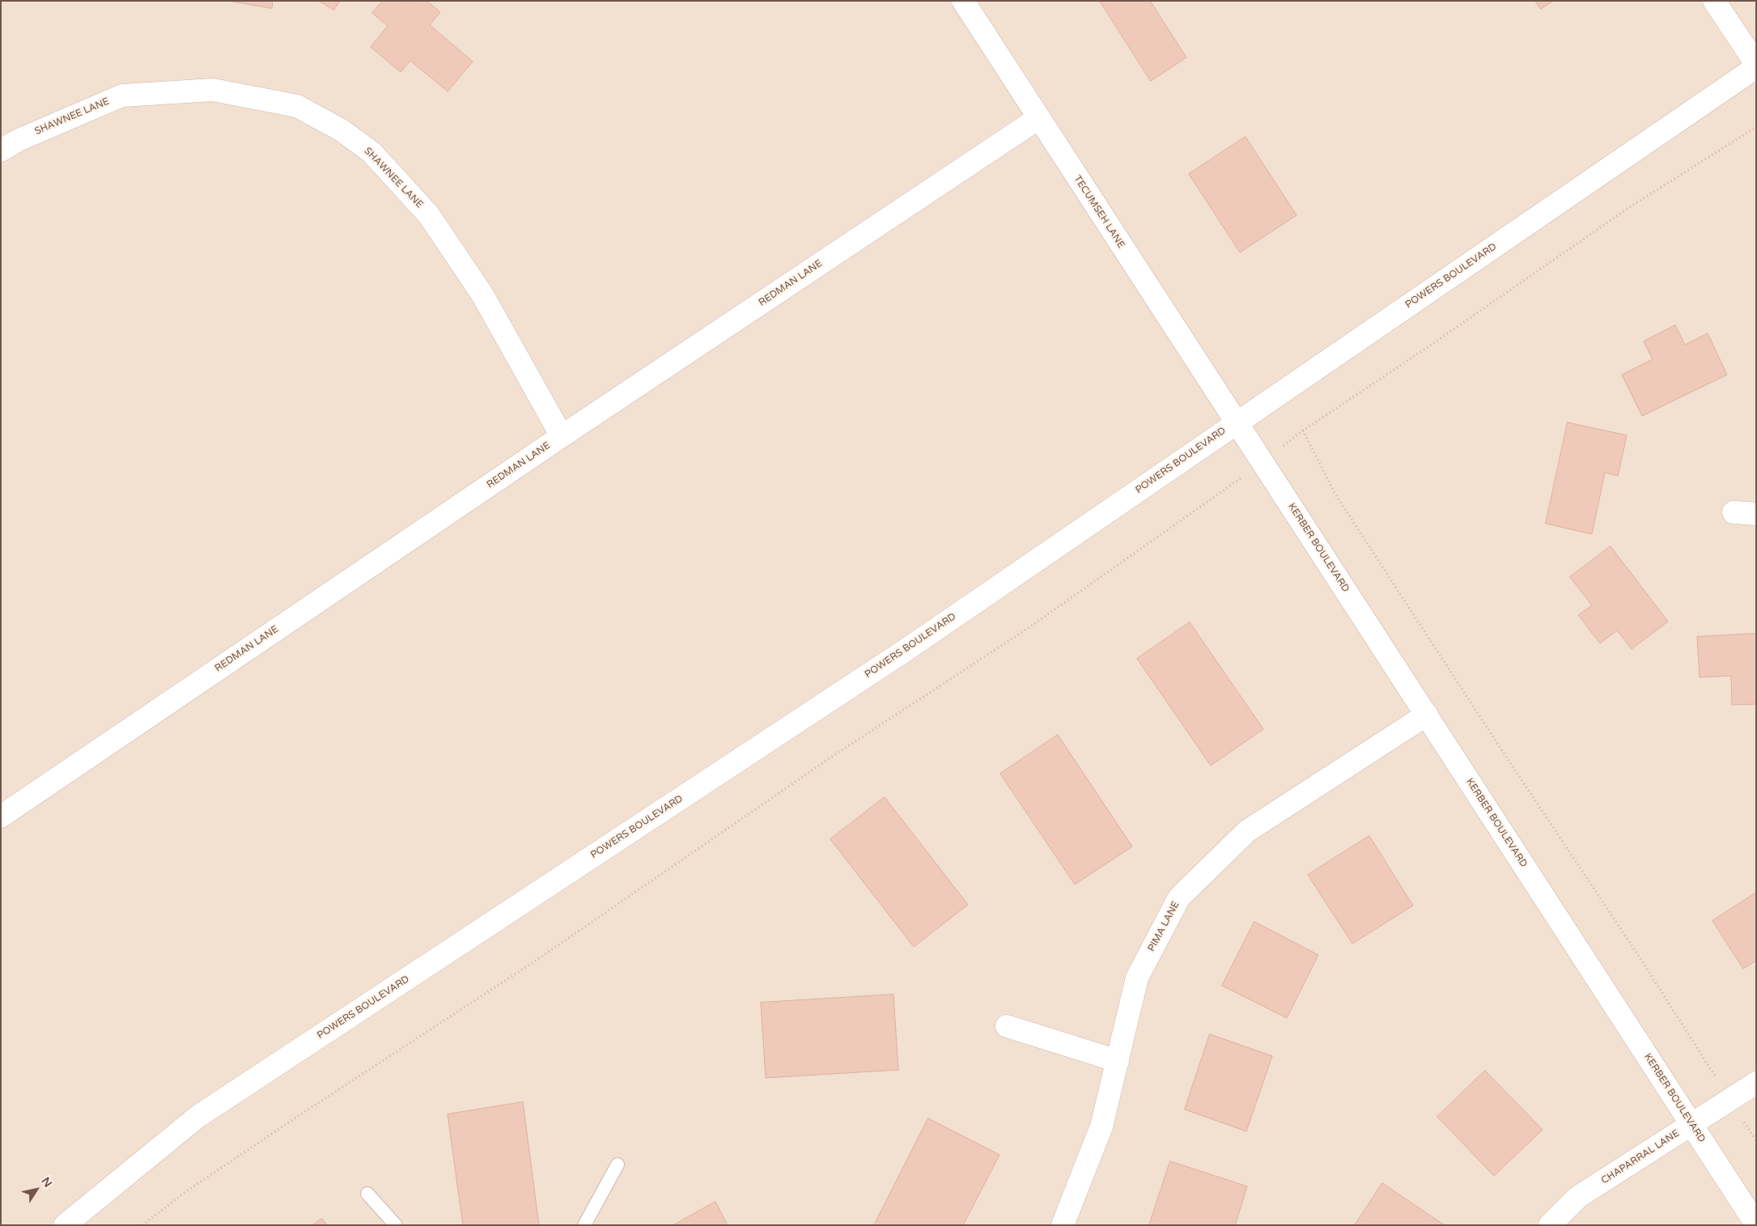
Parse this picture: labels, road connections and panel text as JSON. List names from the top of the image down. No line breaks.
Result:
{"streets":{"street":["SHAWNEE LANE","TECUMSEH LANE","POWERS BOULEVARD","REDMAN LANE","KERBER BOULEVARD","PIMA LANE","CHAPARRAL LANE"]},"crossings":[["SHAWNEE LANE","REDMAN LANE"],["TECUMSEH LANE","POWERS BOULEVARD"],["TECUMSEH LANE","REDMAN LANE"],["TECUMSEH LANE","KERBER BOULEVARD"],["POWERS BOULEVARD","KERBER BOULEVARD"],["KERBER BOULEVARD","PIMA LANE"],["KERBER BOULEVARD","CHAPARRAL LANE"]],"north":"top right"}
